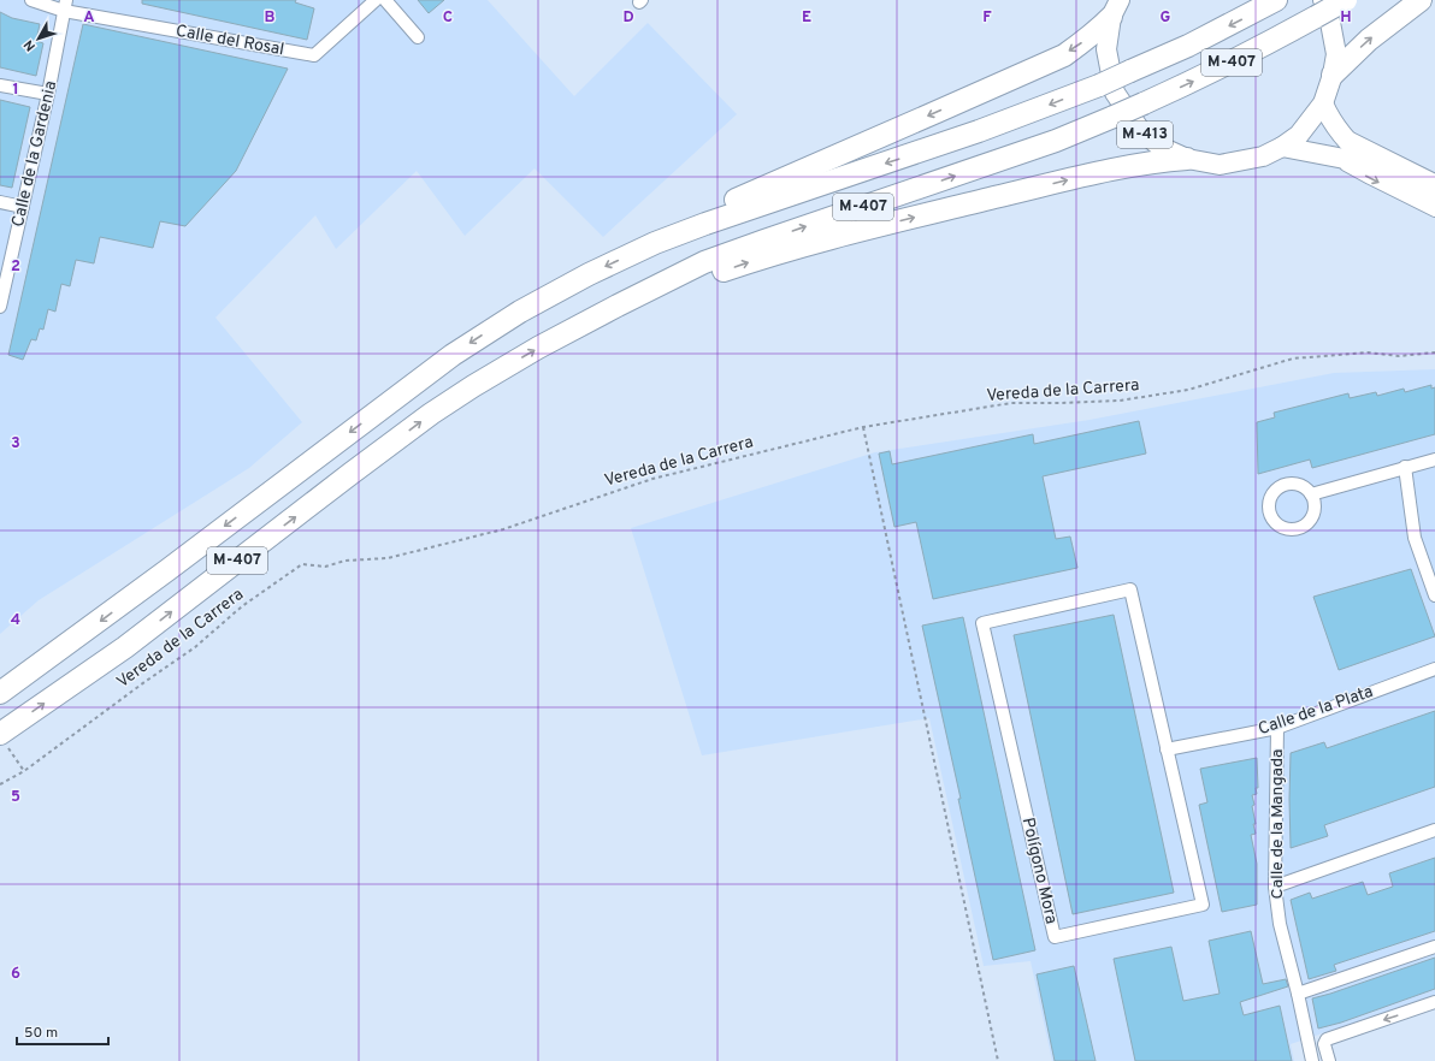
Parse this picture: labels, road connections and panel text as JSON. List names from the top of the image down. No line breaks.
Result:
{"streets":{"highway":["M-407"],"main road":["M-413"],"street":["Calle del Rosal","Calle de la Gardenia","Calle de la Plata","Calle de la Mangada","Polígono Mora"],"path":["Vereda de la Carrera"]},"crossings":[["Calle del Rosal","Calle de la Gardenia"],["M-407","M-413"],["Calle de la Plata","Calle de la Mangada"],["Calle de la Plata","Polígono Mora"]],"scale_bar":"50 m","north":"bottom left","grid":{"columns":["A","B","C","D","E","F","G","H"],"rows":["1","2","3","4","5","6"]}}
